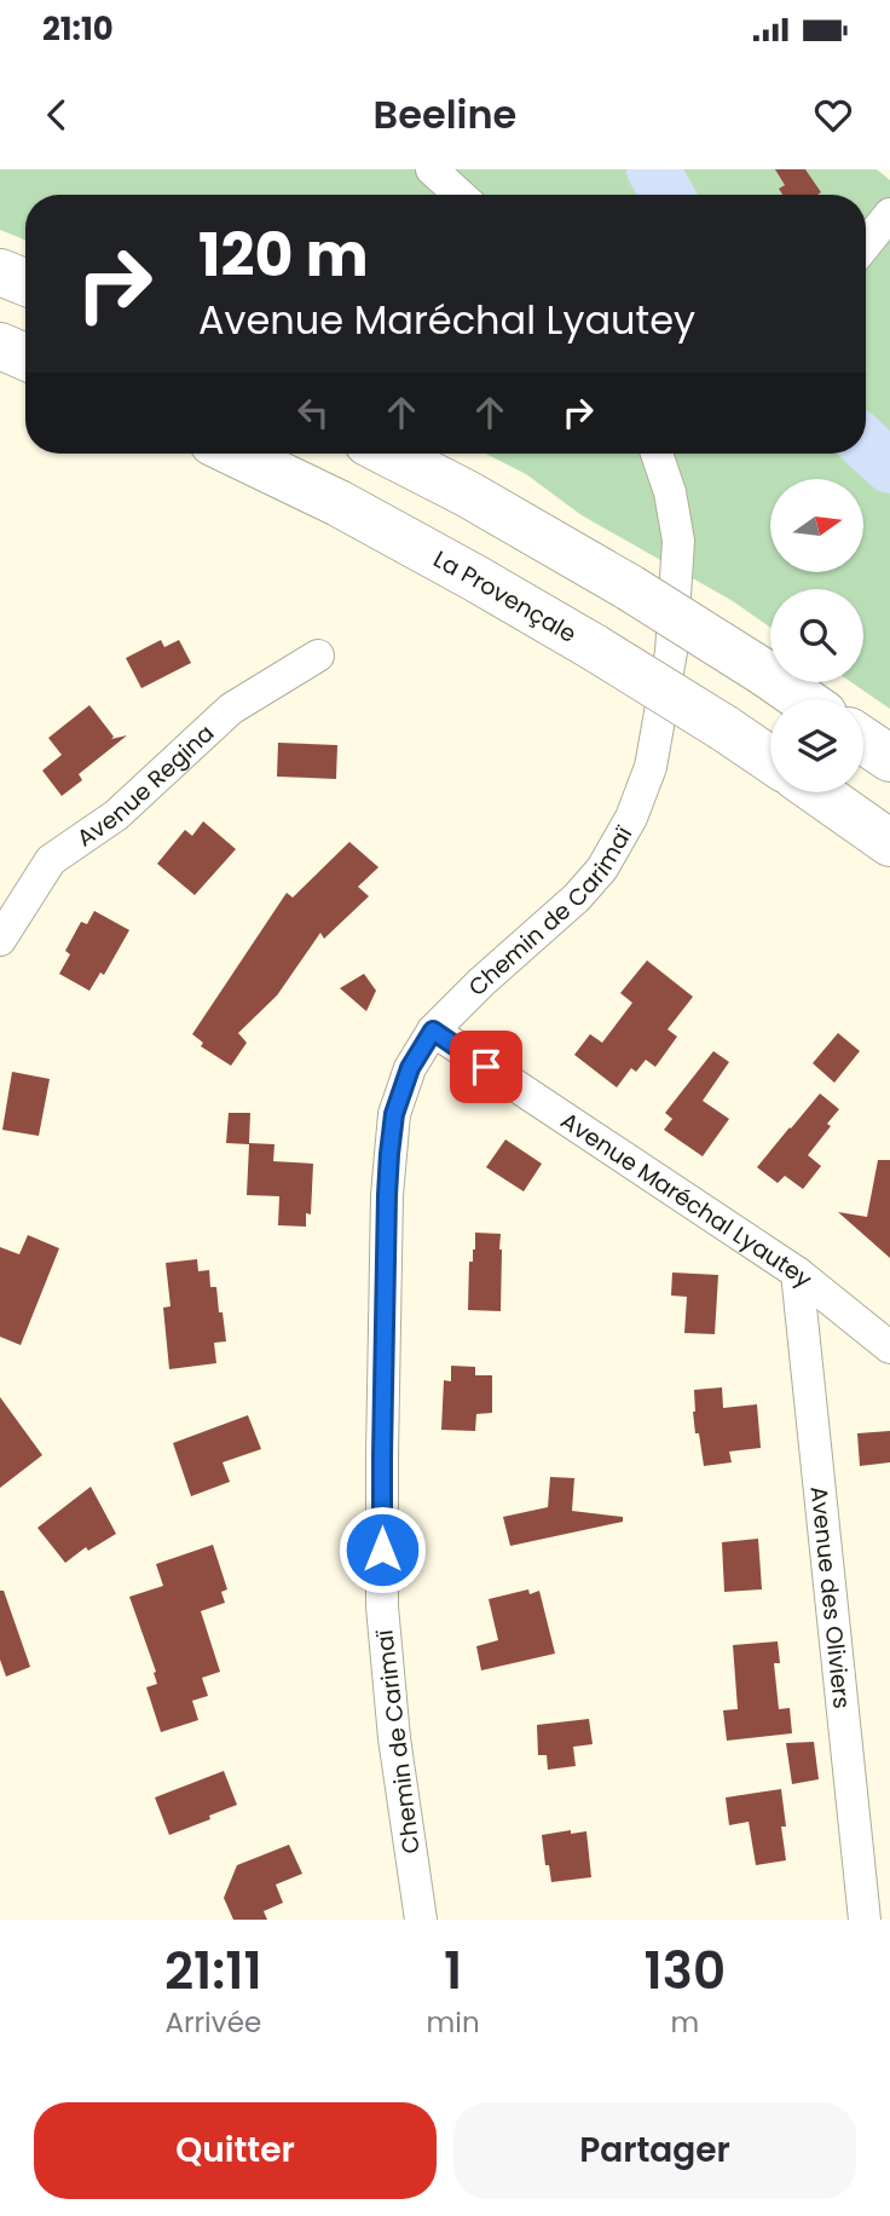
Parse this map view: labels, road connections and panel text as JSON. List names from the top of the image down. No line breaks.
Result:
{"streets":{"highway":["La Provençale"],"street":["Avenue Regina","Chemin de Carimaï","Avenue Maréchal Lyautey","Avenue des Oliviers"]},"crossings":[["Chemin de Carimaï","Avenue Maréchal Lyautey"],["Avenue Maréchal Lyautey","Avenue des Oliviers"]],"north":"right","page":{"status":"21:10","header":"Beeline","turn":["120 m","Avenue Maréchal Lyautey"],"eta":["21:11","Arrivée","1","min","130","m"],"buttons":["Quitter","Partager"]}}
